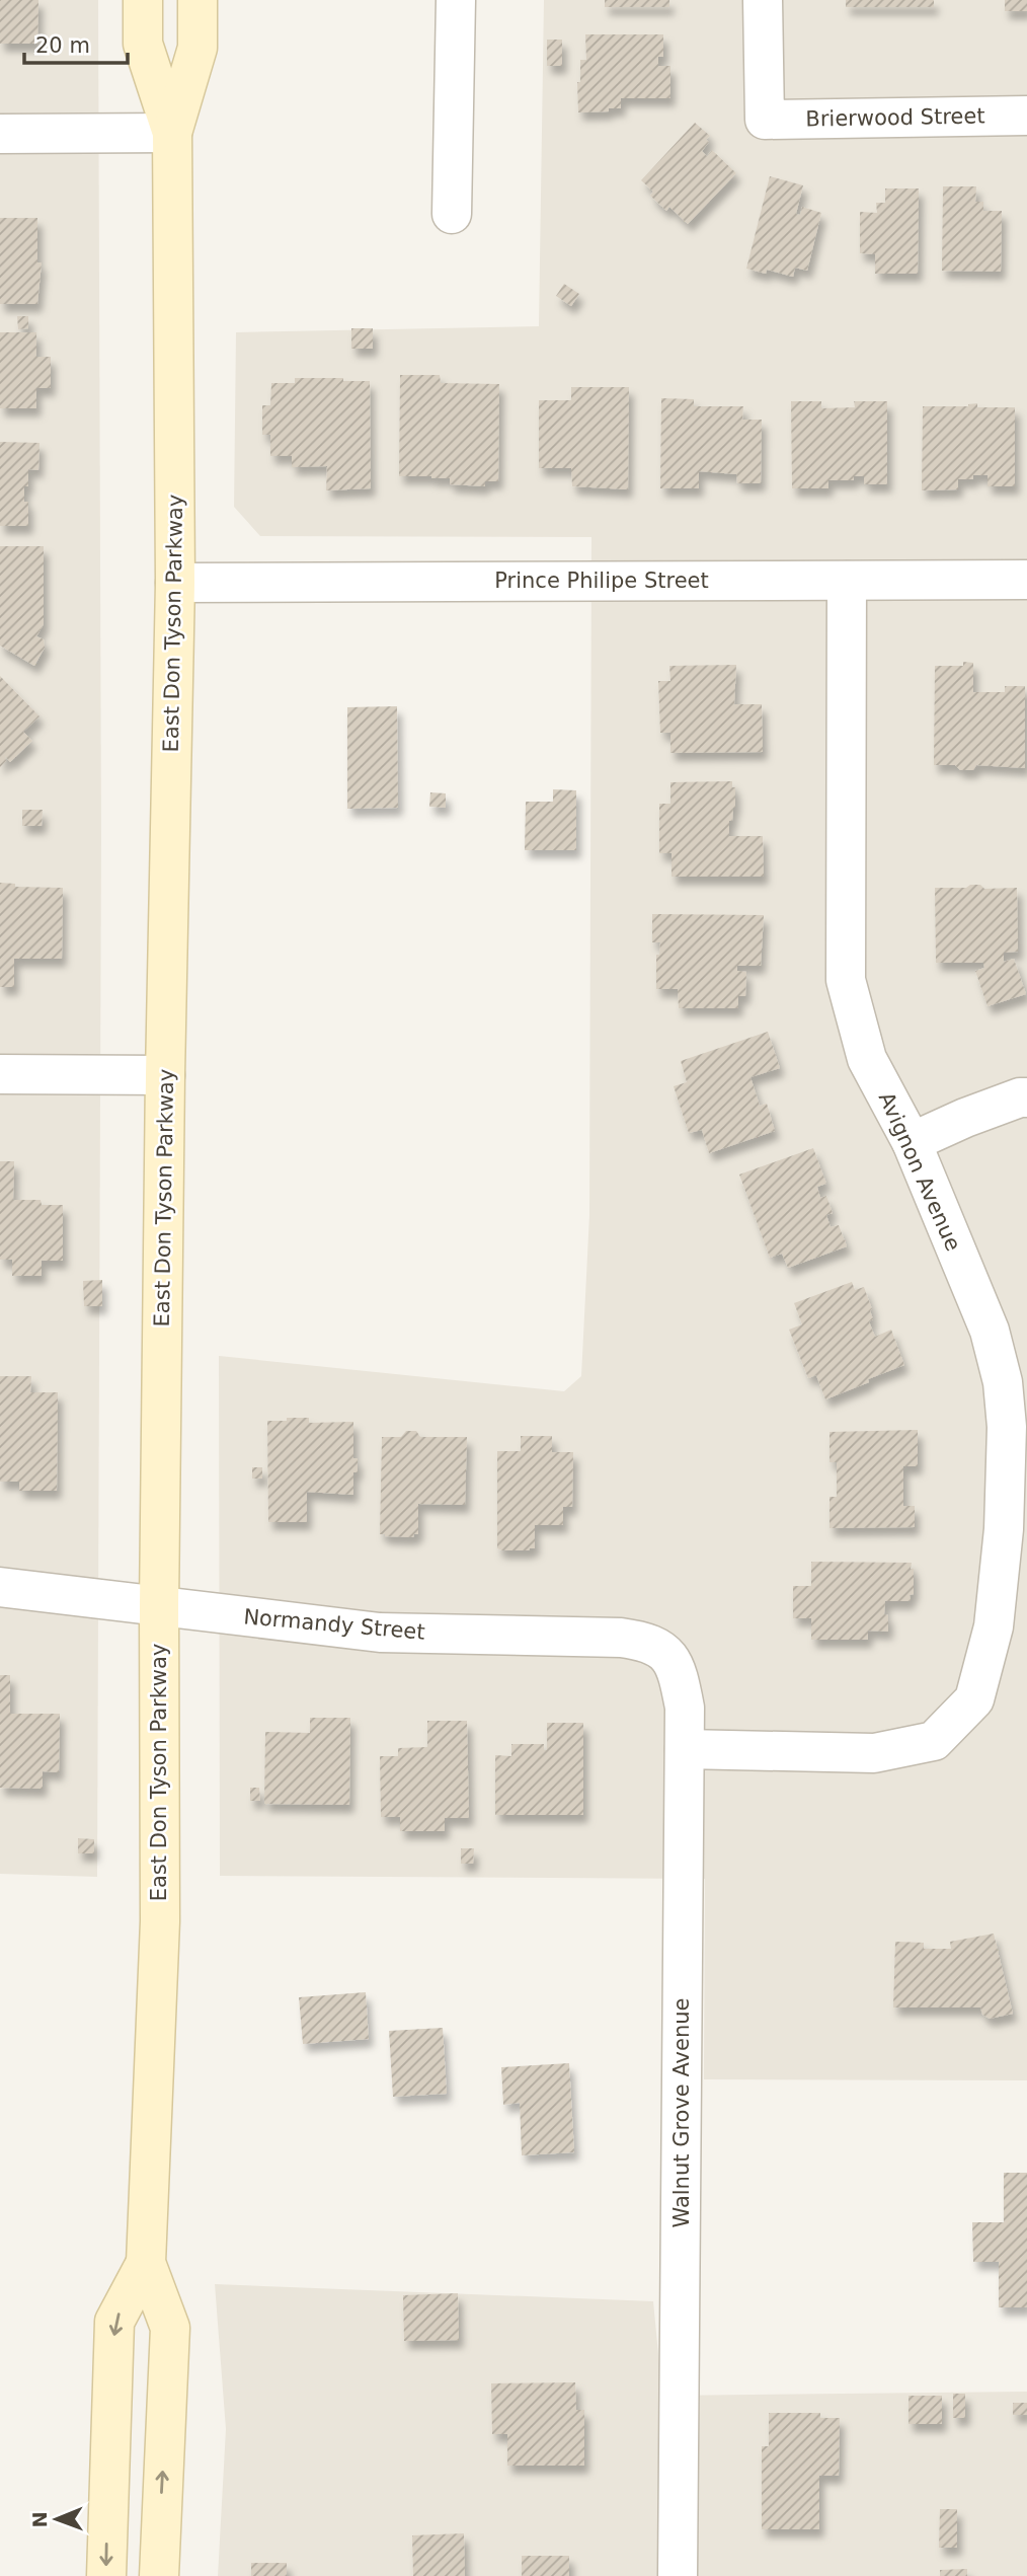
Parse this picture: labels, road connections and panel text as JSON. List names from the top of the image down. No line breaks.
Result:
{"streets":{"main road":["East Don Tyson Parkway"],"street":["Brierwood Street","Prince Philipe Street","Avignon Avenue","Normandy Street","Walnut Grove Avenue"]},"crossings":[["Prince Philipe Street","East Don Tyson Parkway"],["Prince Philipe Street","Avignon Avenue"],["East Don Tyson Parkway","Normandy Street"],["Avignon Avenue","Walnut Grove Avenue"],["Normandy Street","Walnut Grove Avenue"]],"scale_bar":"20 m","north":"left"}
